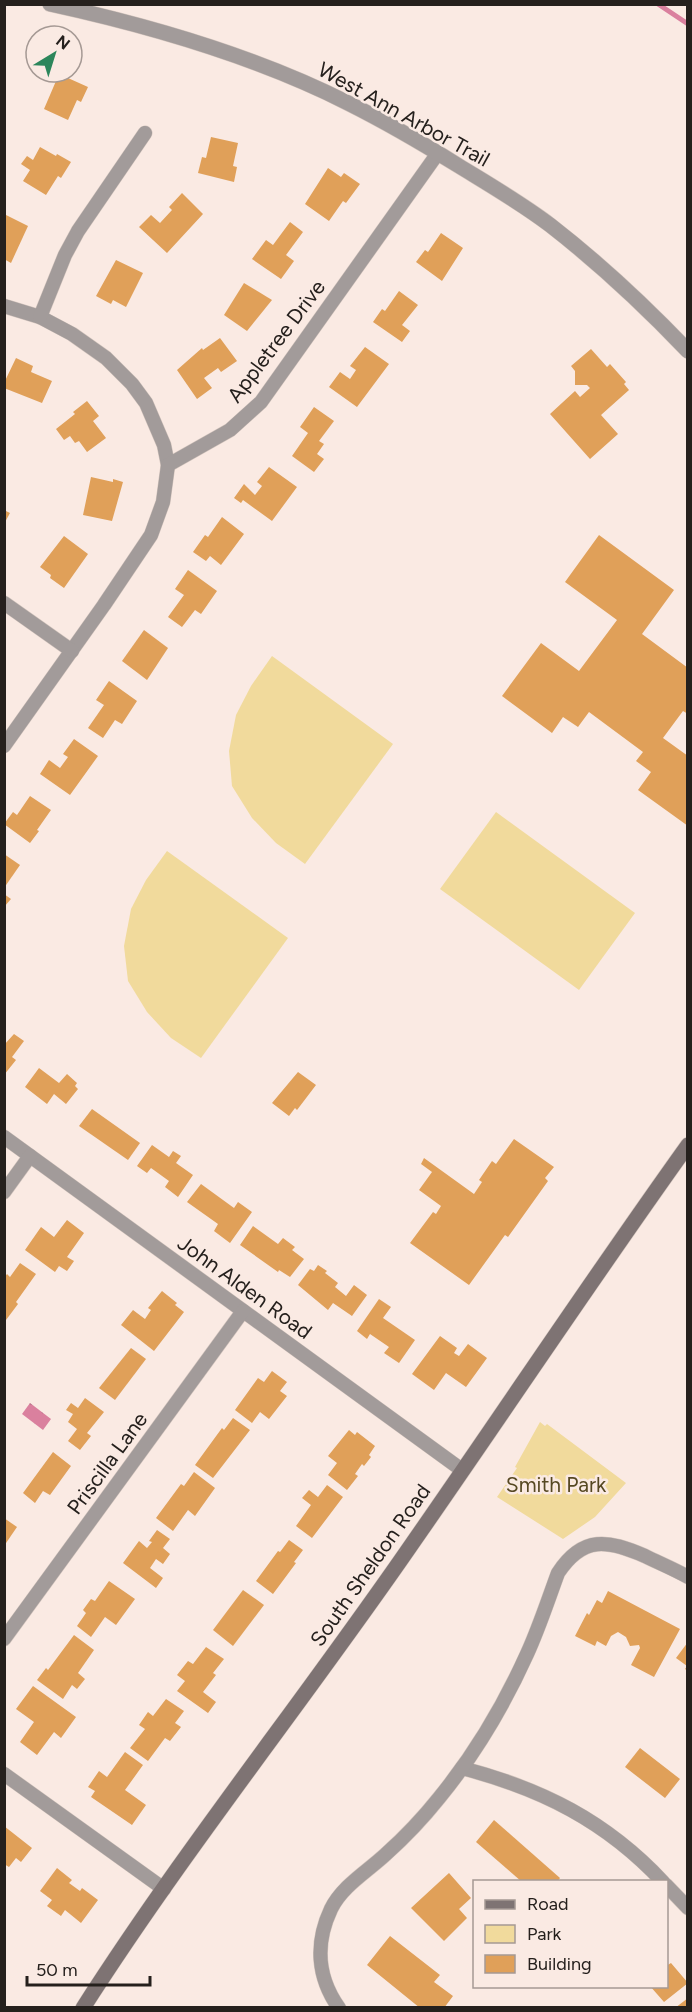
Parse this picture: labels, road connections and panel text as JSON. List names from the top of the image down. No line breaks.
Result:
{"streets":{"main road":["South Sheldon Road"],"street":["West Ann Arbor Trail","Appletree Drive","John Alden Road","Priscilla Lane"]},"crossings":[["West Ann Arbor Trail","Appletree Drive"],["John Alden Road","Priscilla Lane"],["John Alden Road","South Sheldon Road"]],"parks":["Smith Park"],"legend":["Road","Park","Building"],"scale_bar":"50 m","north":"top right"}
